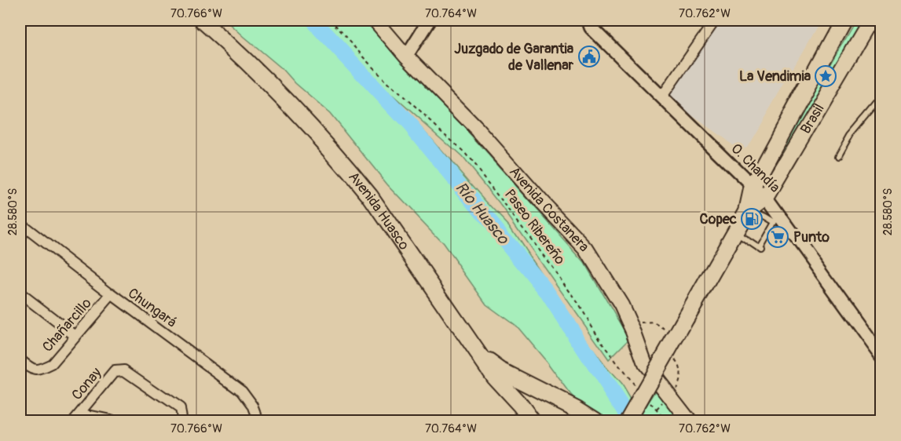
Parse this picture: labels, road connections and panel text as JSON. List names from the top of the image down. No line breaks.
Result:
{"streets":{"main road":["Brasil","Avenida Costanera","Avenida Huasco"],"street":["O. Chandía","Chungará","Chañarcillo","Conay"],"path":["Paseo Ribereño"]},"crossings":[["Brasil","O. Chandía"],["Chungará","Chañarcillo"]],"water":["Río Huasco"],"places":{"public building":["Juzgado de Garantia de Vallenar"],"place":["La Vendimia"],"fuel station":["Copec"],"supermarket":["Punto"]},"coordinates":["70.766°W","70.764°W","70.762°W","28.580°S"]}
